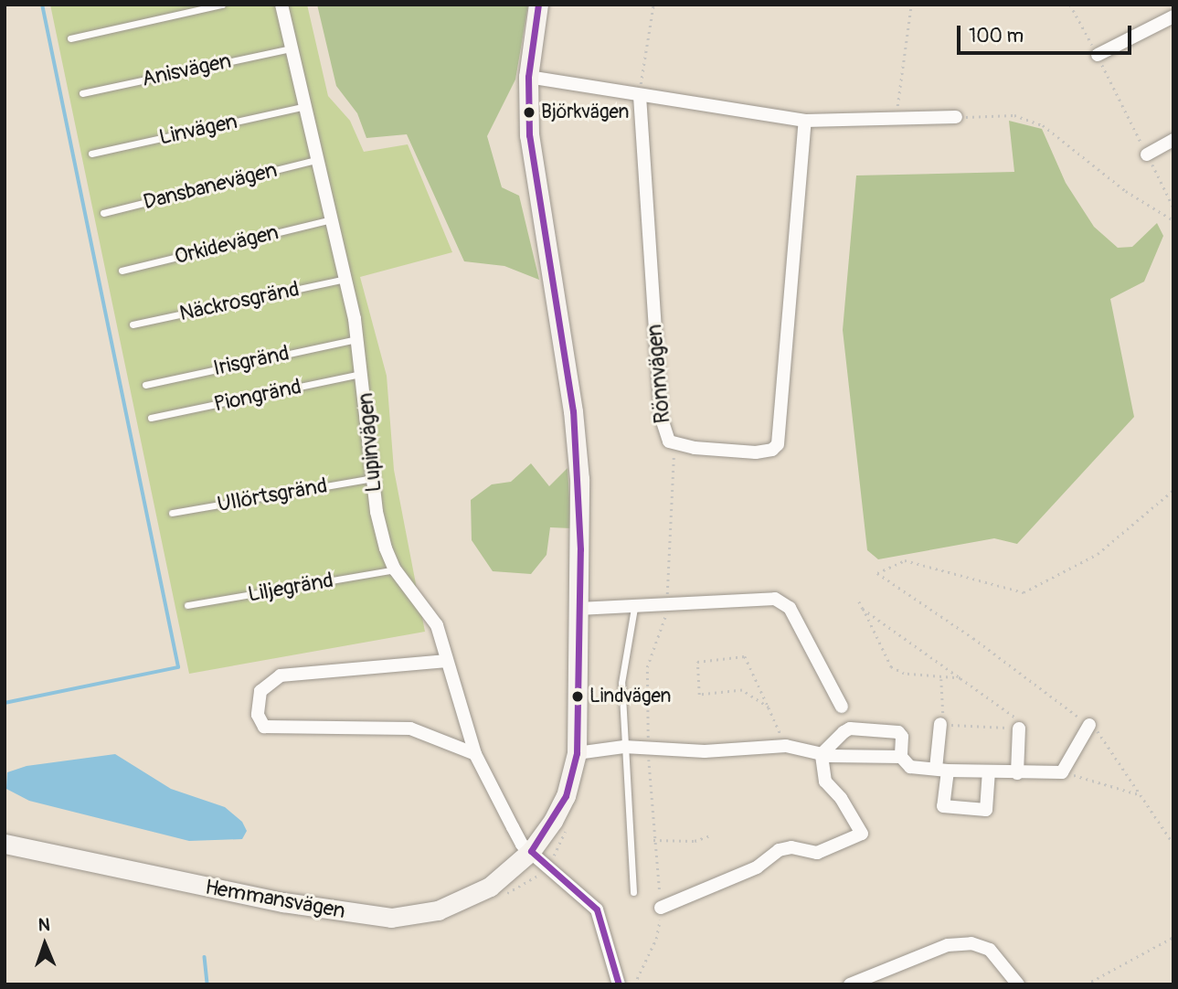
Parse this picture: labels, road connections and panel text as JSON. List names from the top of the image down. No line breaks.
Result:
{"streets":{"street":["Rönnvägen","Lupinvägen","Hemmansvägen"],"lane":["Anisvägen","Linvägen","Dansbanevägen","Orkidevägen","Näckrosgränd","Irisgränd","Piongränd","Ullörtsgränd","Liljegränd"]},"crossings":[["Anisvägen","Lupinvägen"],["Linvägen","Lupinvägen"],["Dansbanevägen","Lupinvägen"],["Orkidevägen","Lupinvägen"],["Näckrosgränd","Lupinvägen"],["Irisgränd","Lupinvägen"],["Piongränd","Lupinvägen"],["Lupinvägen","Ullörtsgränd"],["Lupinvägen","Liljegränd"],["Lupinvägen","Hemmansvägen"]],"places":["Björkvägen","Lindvägen"],"scale_bar":"100 m","north":"top"}
